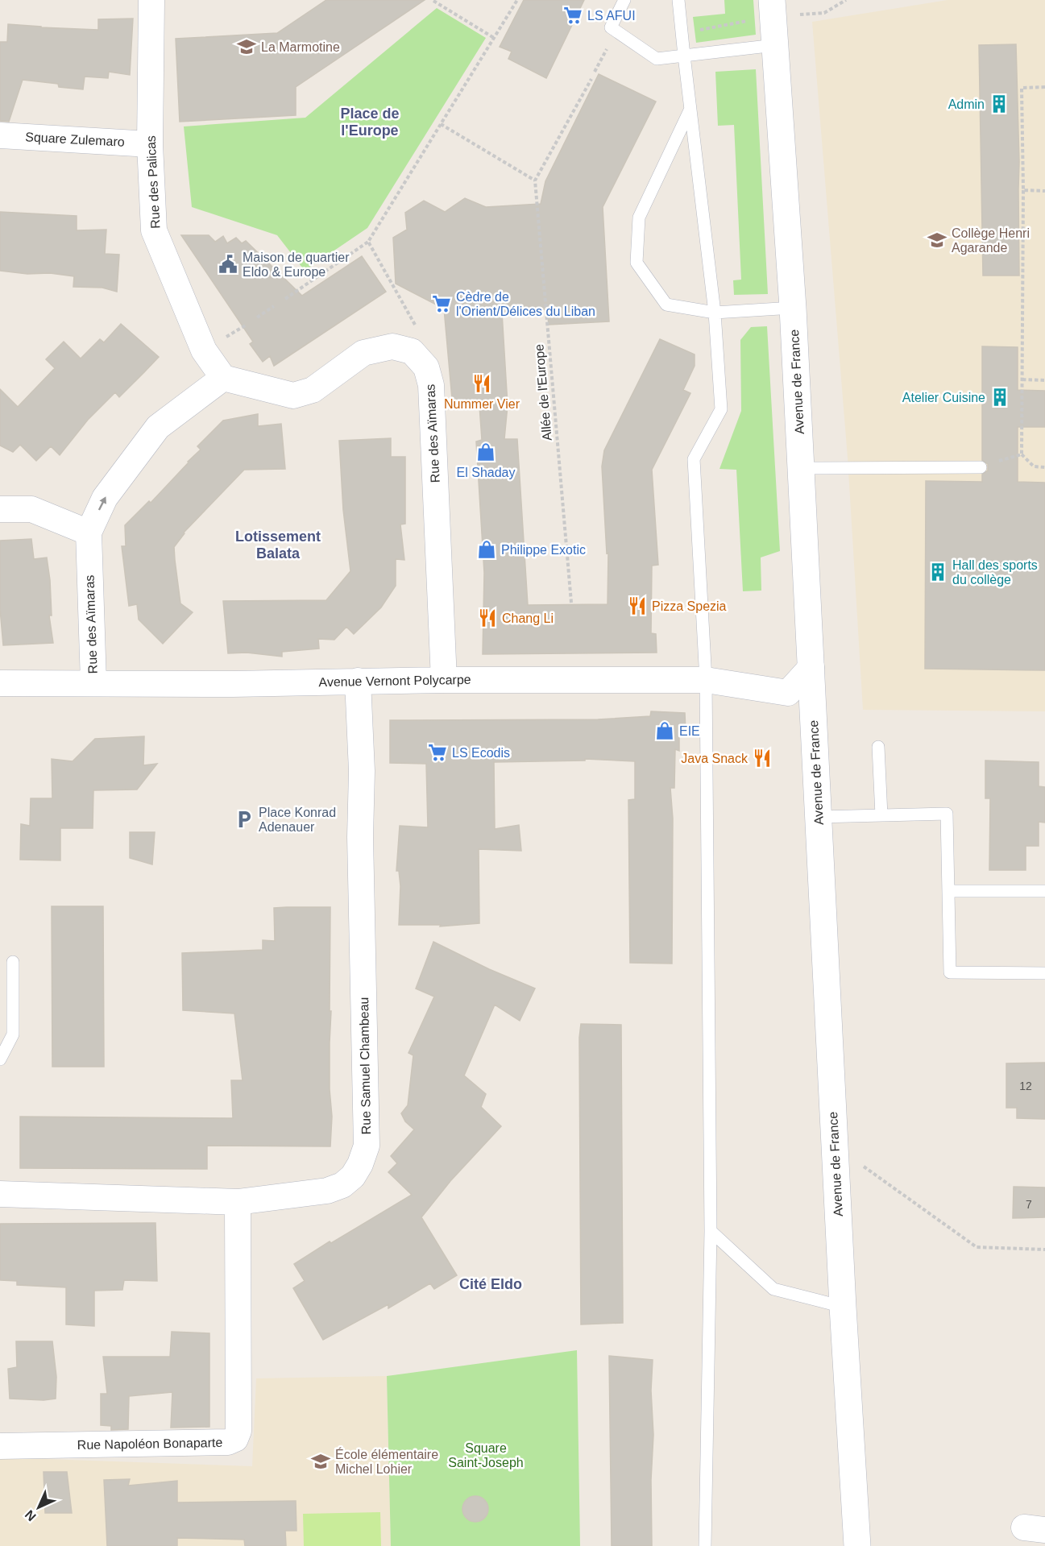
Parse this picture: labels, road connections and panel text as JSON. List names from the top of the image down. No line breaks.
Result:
{"streets":{"main road":["Avenue de France"],"street":["Square Zulemaro","Rue des Palicas","Rue des Aïmaras","Avenue Vernont Polycarpe","Rue Samuel Chambeau","Rue Napoléon Bonaparte"],"path":["Allée de l'Europe"]},"crossings":[["Square Zulemaro","Rue des Palicas"],["Rue des Palicas","Rue des Aïmaras"],["Rue des Aïmaras","Avenue Vernont Polycarpe"],["Avenue Vernont Polycarpe","Rue Samuel Chambeau"],["Rue Samuel Chambeau","Rue Napoléon Bonaparte"]],"districts":["Place de l'Europe","Lotissement Balata","Cité Eldo"],"parks":["Square Saint-Joseph"],"places":{"supermarket":["LS AFUI","Cèdre de l'Orient/Délices du Liban","LS Ecodis"],"school or university":["La Marmotine","Collège Henri Agarande","École élémentaire Michel Lohier"],"building":["Admin","Atelier Cuisine","Hall des sports du collège"],"public building":["Maison de quartier Eldo & Europe"],"restaurant":["Nummer Vier","Pizza Spezia","Chang Li","Java Snack"],"shop":["El Shaday","Philippe Exotic","EIE"],"parking":["Place Konrad Adenauer"]},"house_numbers":["12","7"],"north":"bottom left"}
